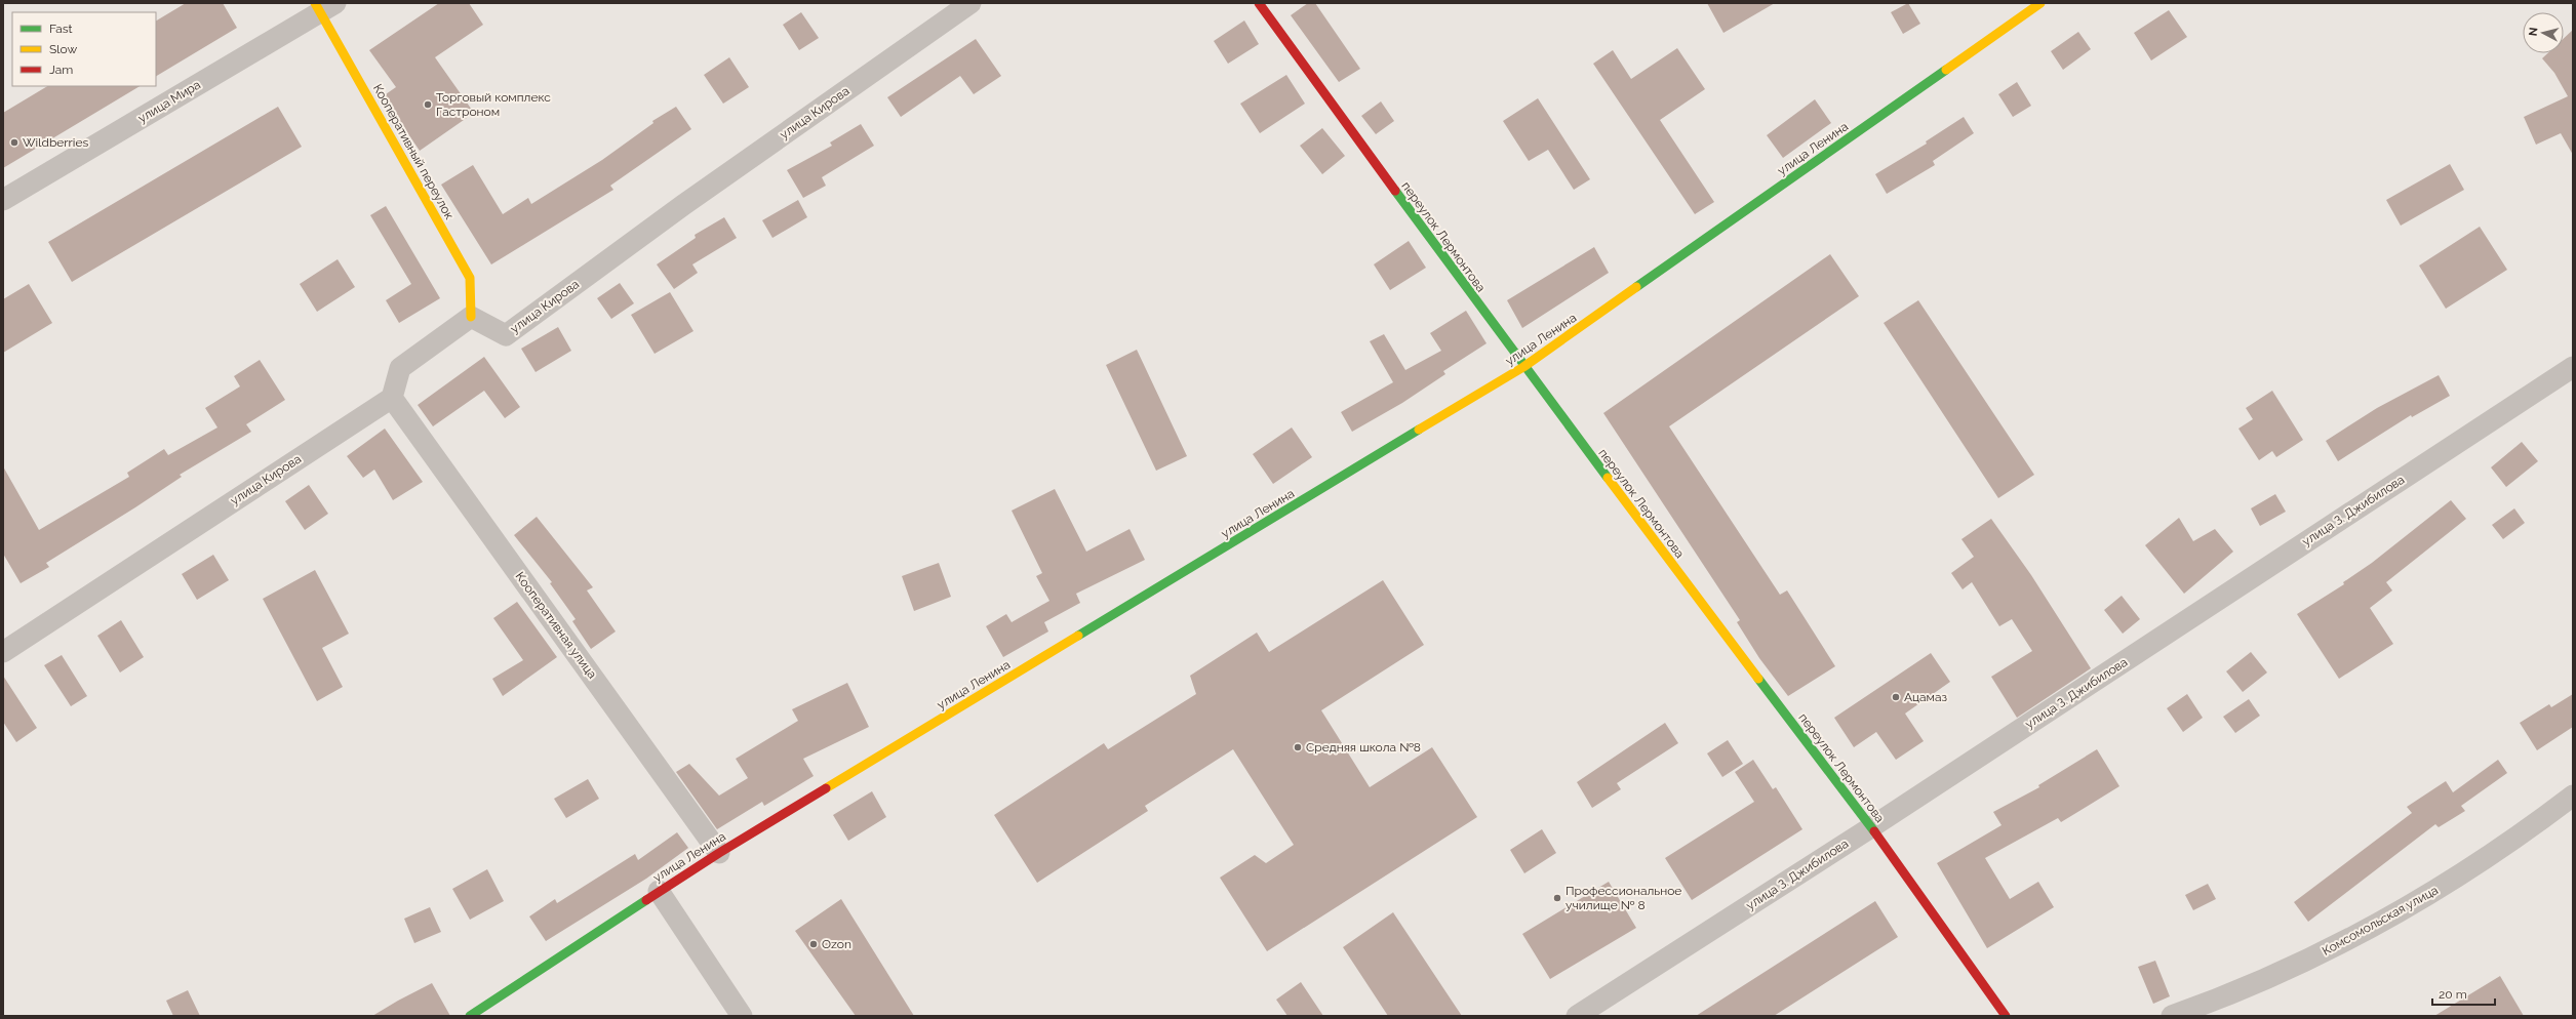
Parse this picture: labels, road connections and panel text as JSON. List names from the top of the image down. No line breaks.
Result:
{"streets":{"street":["улица Мира","улица Кирова","улица Ленина","Кооперативный переулок","переулок Лермонтова","улица З. Джибилова","Кооперативная улица","Комсомольская улица"]},"crossings":[["улица Мира","Кооперативный переулок"],["улица Кирова","Кооперативный переулок"],["улица Кирова","Кооперативная улица"],["улица Ленина","переулок Лермонтова"],["улица Ленина","Кооперативная улица"],["переулок Лермонтова","улица З. Джибилова"]],"places":["Торговый комплекс Гастроном","Wildberries","Ацамаз","Средняя школа №8","Профессиональное училище № 8","Ozon"],"legend":["Fast","Slow","Jam"],"scale_bar":"20 m","north":"left"}
